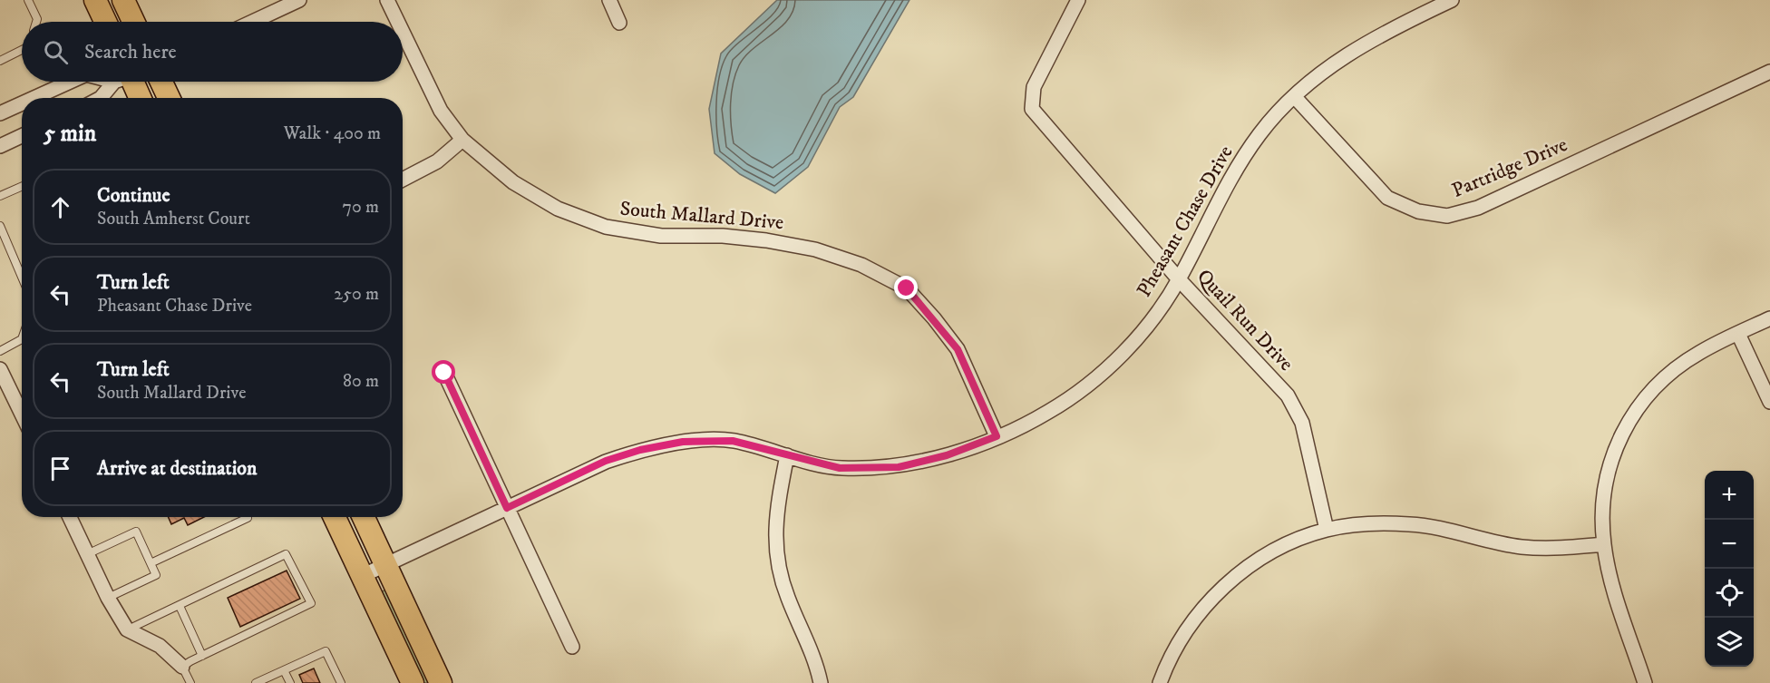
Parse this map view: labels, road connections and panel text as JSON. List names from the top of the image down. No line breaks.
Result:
{"streets":{"street":["Partridge Drive","South Mallard Drive","Pheasant Chase Drive","Quail Run Drive"]},"crossings":[["Partridge Drive","Pheasant Chase Drive"],["South Mallard Drive","Pheasant Chase Drive"],["Pheasant Chase Drive","Quail Run Drive"]],"page":{"search":"Search here","heading":["5 min","Walk · 400 m"],"list":[["Continue","South Amherst Court","70 m"],["Turn left","Pheasant Chase Drive","250 m"],["Turn left","South Mallard Drive","80 m"],"Arrive at destination"],"map_buttons":["+","−"]}}
